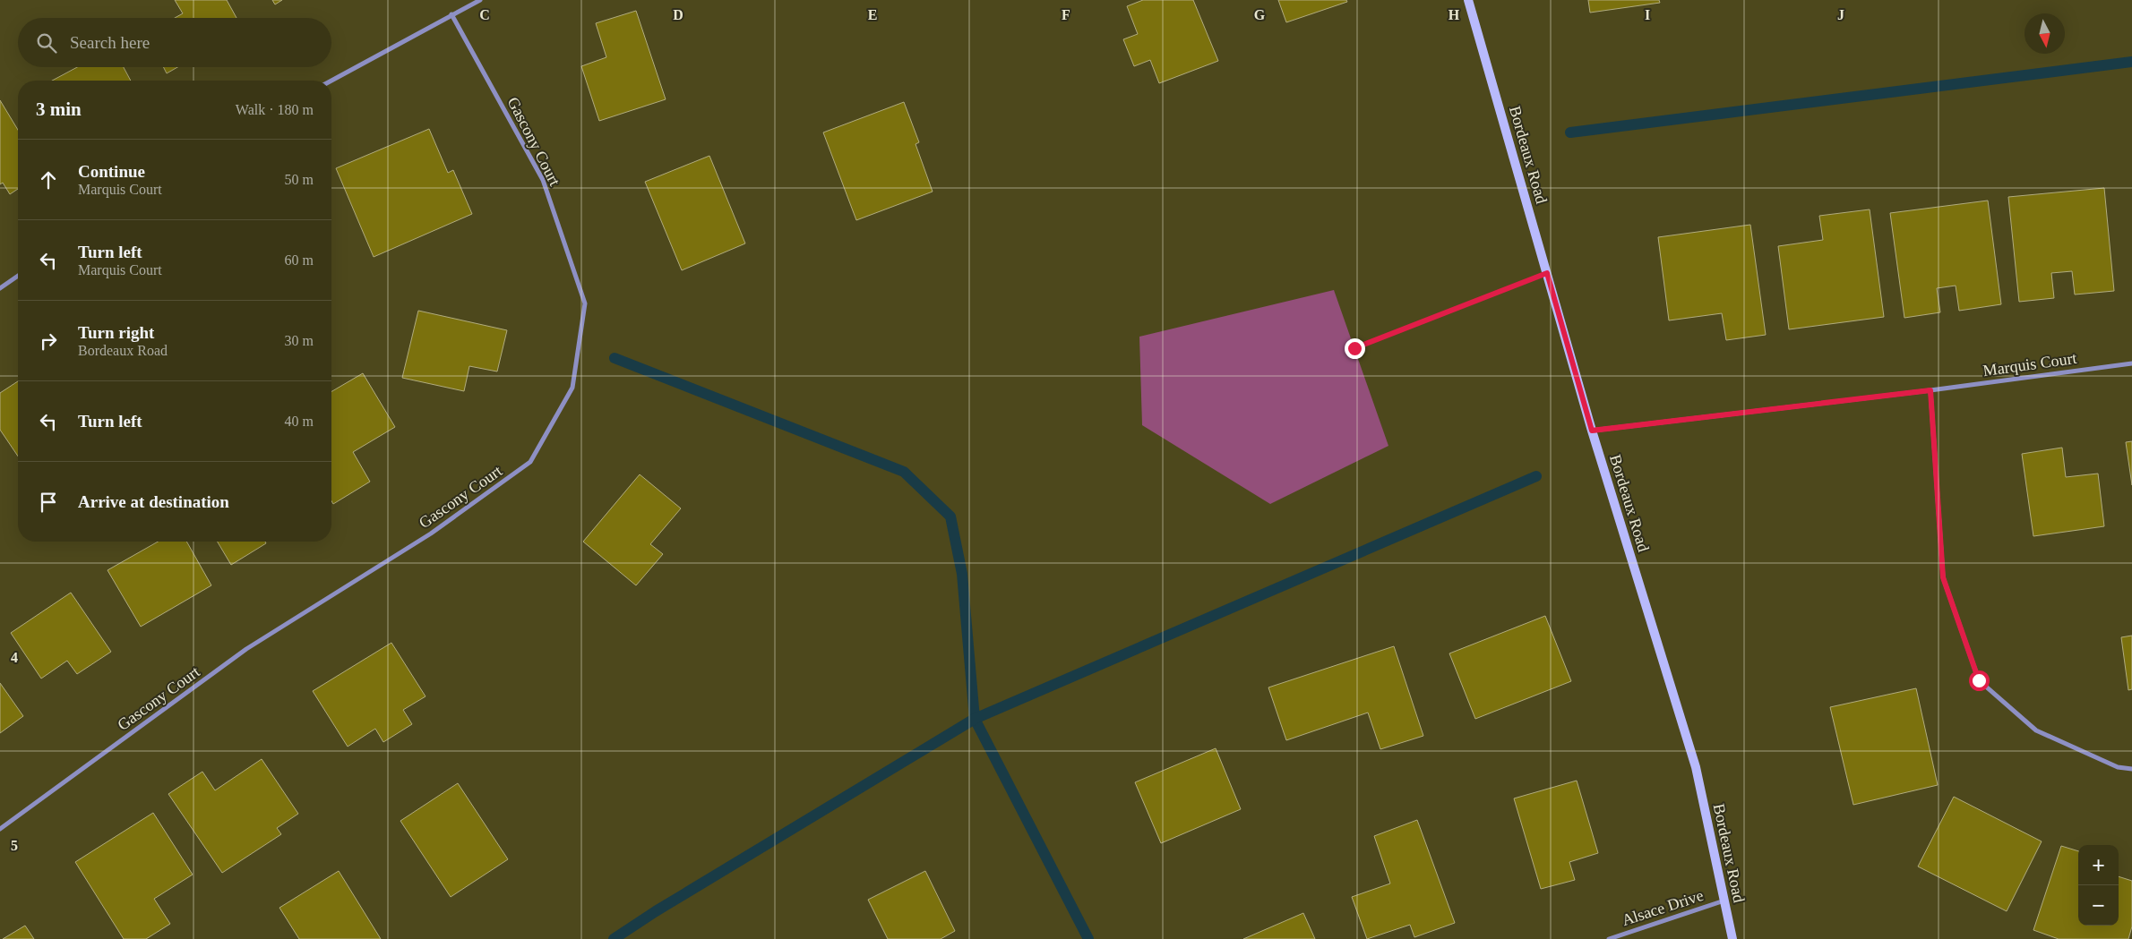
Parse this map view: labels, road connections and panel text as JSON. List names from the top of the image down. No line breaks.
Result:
{"streets":{"street":["Gascony Court","Bordeaux Road","Marquis Court","Alsace Drive"]},"crossings":[["Bordeaux Road","Marquis Court"],["Bordeaux Road","Alsace Drive"]],"north":"bottom","page":{"search":"Search here","heading":["3 min","Walk · 180 m"],"list":[["Continue","Marquis Court","50 m"],["Turn left","Marquis Court","60 m"],["Turn right","Bordeaux Road","30 m"],["Turn left","40 m"],"Arrive at destination"],"map_buttons":["+","−"]},"grid":{"columns":["C","D","E","F","G","H","I","J"],"rows":["4","5"]}}
